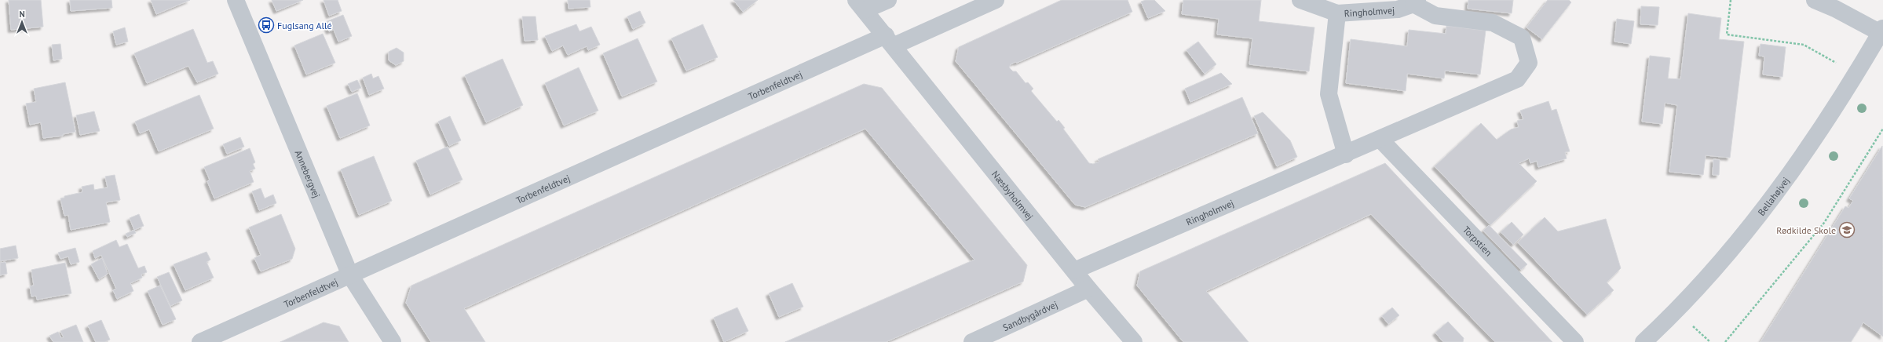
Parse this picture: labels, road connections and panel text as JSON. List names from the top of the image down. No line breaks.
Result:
{"streets":{"street":["Ringholmvej","Torbenfeldtvej","Annebergvej","Næsbyholmvej","Bellahøjvej","Torpstien","Sandbygårdvej"]},"crossings":[["Ringholmvej","Næsbyholmvej"],["Ringholmvej","Torpstien"],["Torbenfeldtvej","Annebergvej"],["Torbenfeldtvej","Næsbyholmvej"],["Næsbyholmvej","Sandbygårdvej"]],"places":{"bus stop":["Fuglsang Allé"],"school or university":["Rødkilde Skole"]},"north":"top"}
